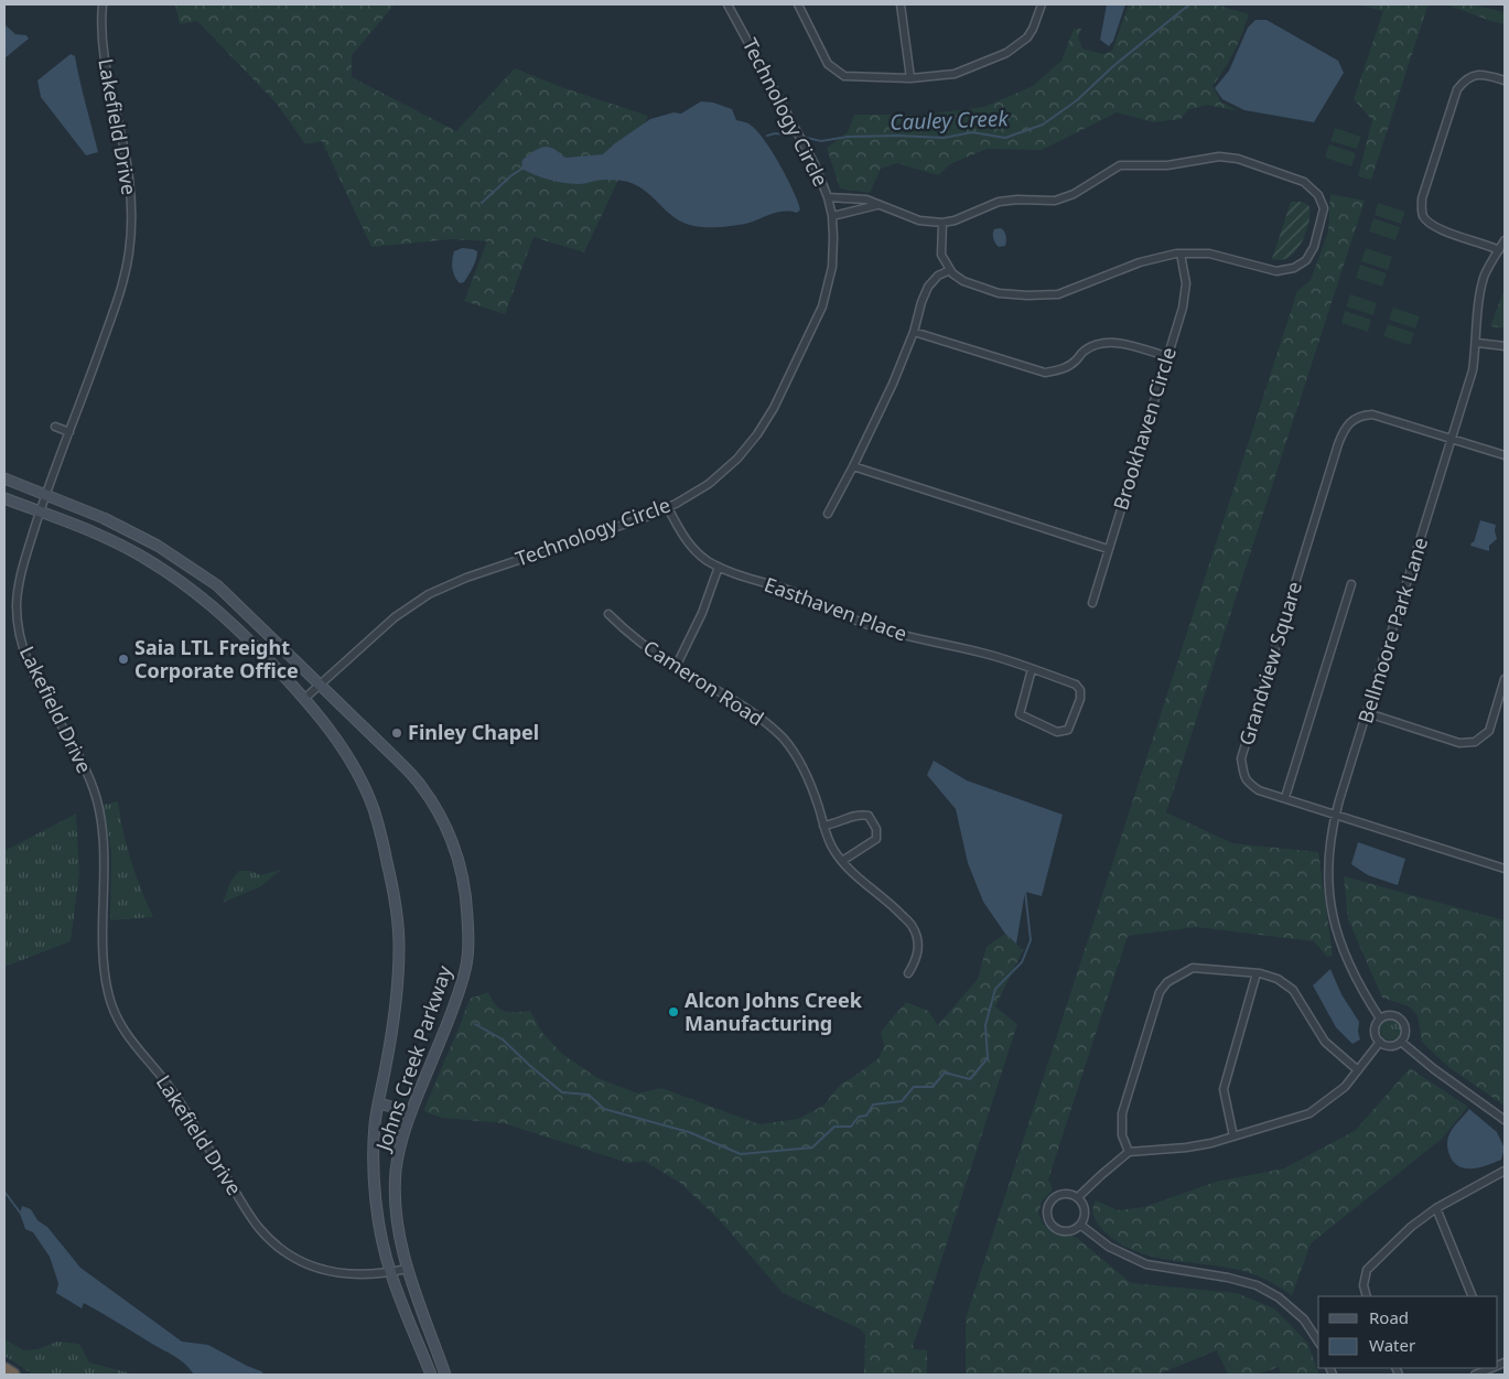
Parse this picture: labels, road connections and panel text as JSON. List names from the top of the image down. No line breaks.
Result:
{"streets":{"street":["Technology Circle","Lakefield Drive","Brookhaven Circle","Easthaven Place","Bellmoore Park Lane","Grandview Square","Cameron Road","Johns Creek Parkway"]},"crossings":[["Technology Circle","Easthaven Place"],["Technology Circle","Johns Creek Parkway"],["Lakefield Drive","Johns Creek Parkway"],["Bellmoore Park Lane","Grandview Square"]],"water":["Cauley Creek"],"places":["Saia LTL Freight Corporate Office","Finley Chapel","Alcon Johns Creek Manufacturing"],"legend":["Road","Water"]}
